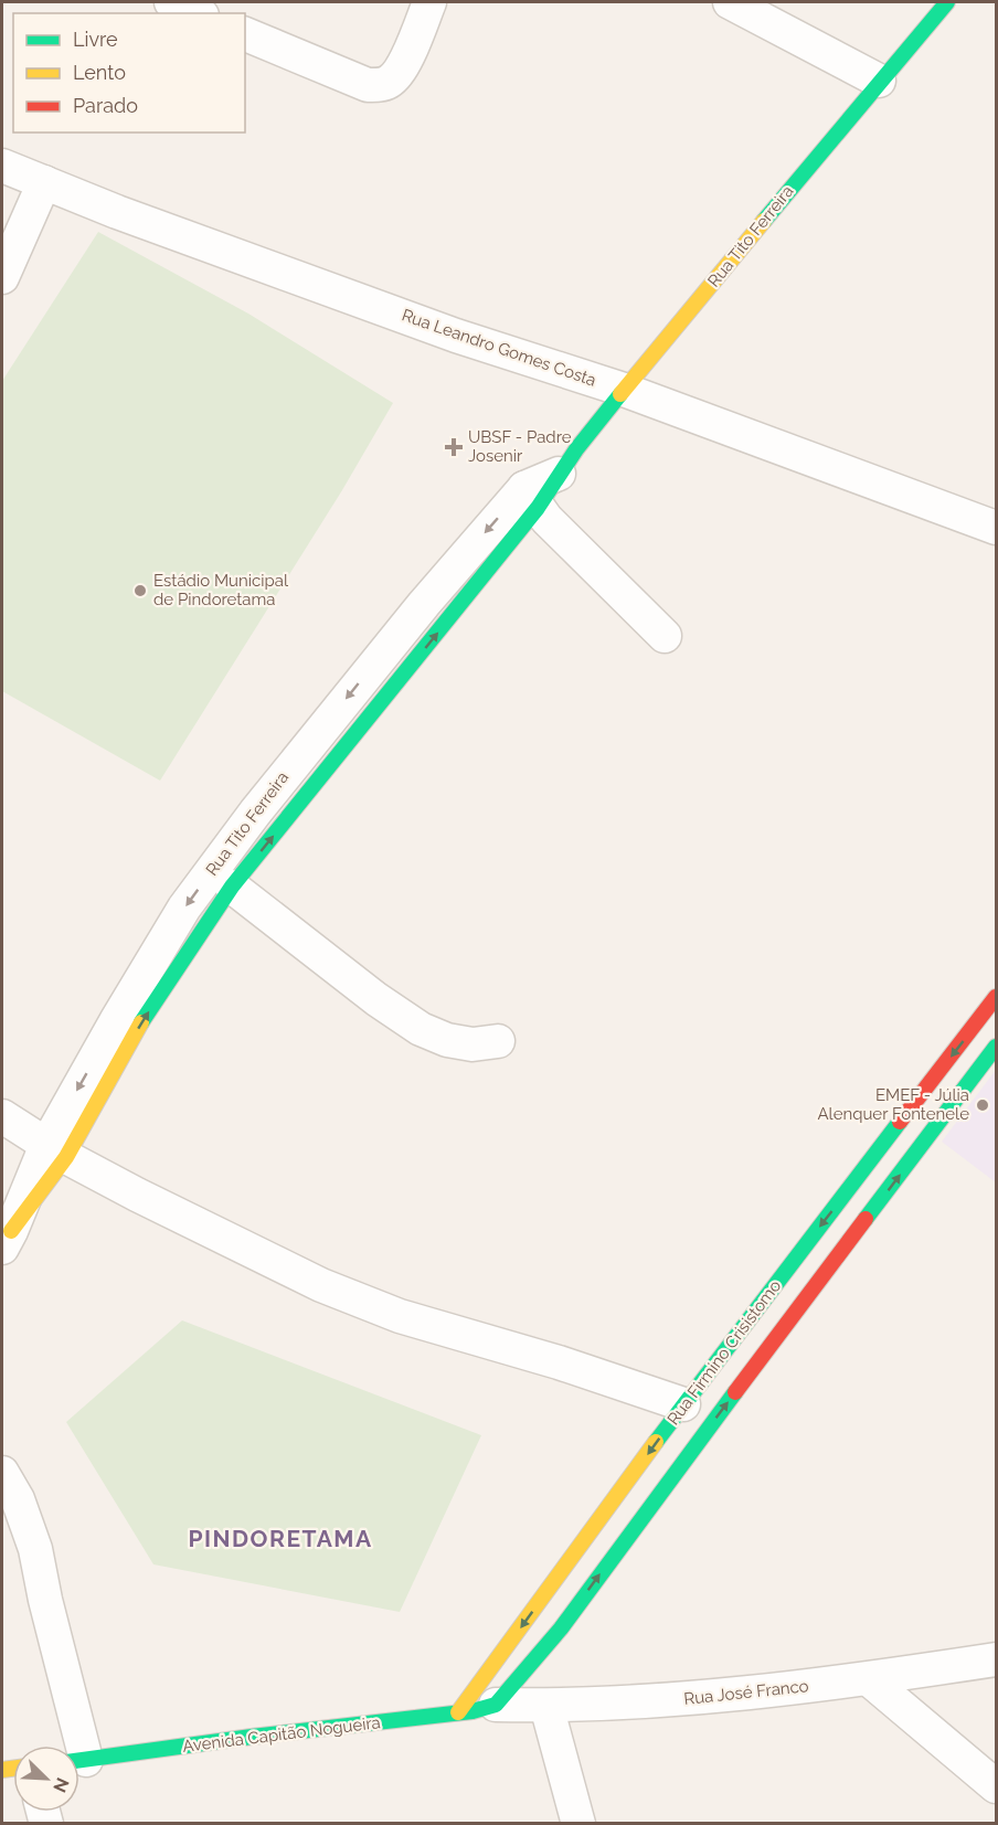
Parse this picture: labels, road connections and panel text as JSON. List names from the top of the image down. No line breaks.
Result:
{"streets":{"main road":["Rua Tito Ferreira","Rua Firmino Crisistomo","Avenida Capitão Nogueira"],"street":["Rua Leandro Gomes Costa","Rua José Franco"]},"crossings":[["Rua Tito Ferreira","Rua Leandro Gomes Costa"],["Rua Firmino Crisistomo","Rua José Franco"],["Rua Firmino Crisistomo","Avenida Capitão Nogueira"],["Rua José Franco","Avenida Capitão Nogueira"]],"districts":["PINDORETAMA"],"places":{"health":["UBSF - Padre Josenir"],"other":["Estádio Municipal de Pindoretama","EMEF - Júlia Alenquer Fontenele"]},"legend":["Livre","Lento","Parado"],"north":"bottom right"}
